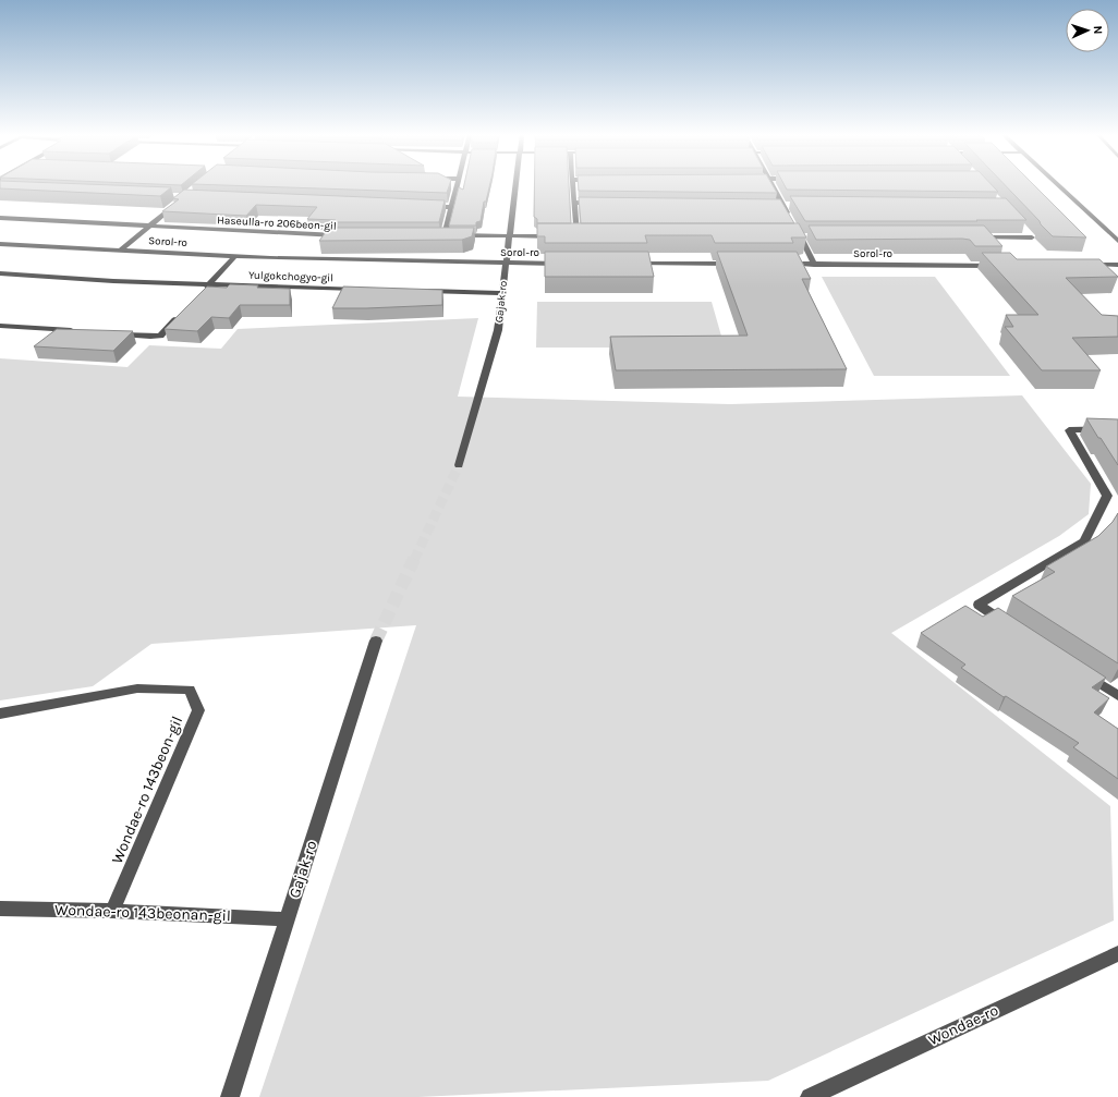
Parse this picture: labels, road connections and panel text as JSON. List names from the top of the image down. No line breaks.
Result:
{"streets":{"street":["Haseulla-ro 206beon-gil","Sorol-ro","Yulgokchogyo-gil","Gajak-ro","Wondae-ro 143beon-gil","Wondae-ro 143beonan-gil","Wondae-ro"]},"crossings":[["Sorol-ro","Gajak-ro"],["Gajak-ro","Wondae-ro 143beonan-gil"],["Wondae-ro 143beon-gil","Wondae-ro 143beonan-gil"]],"north":"right"}
